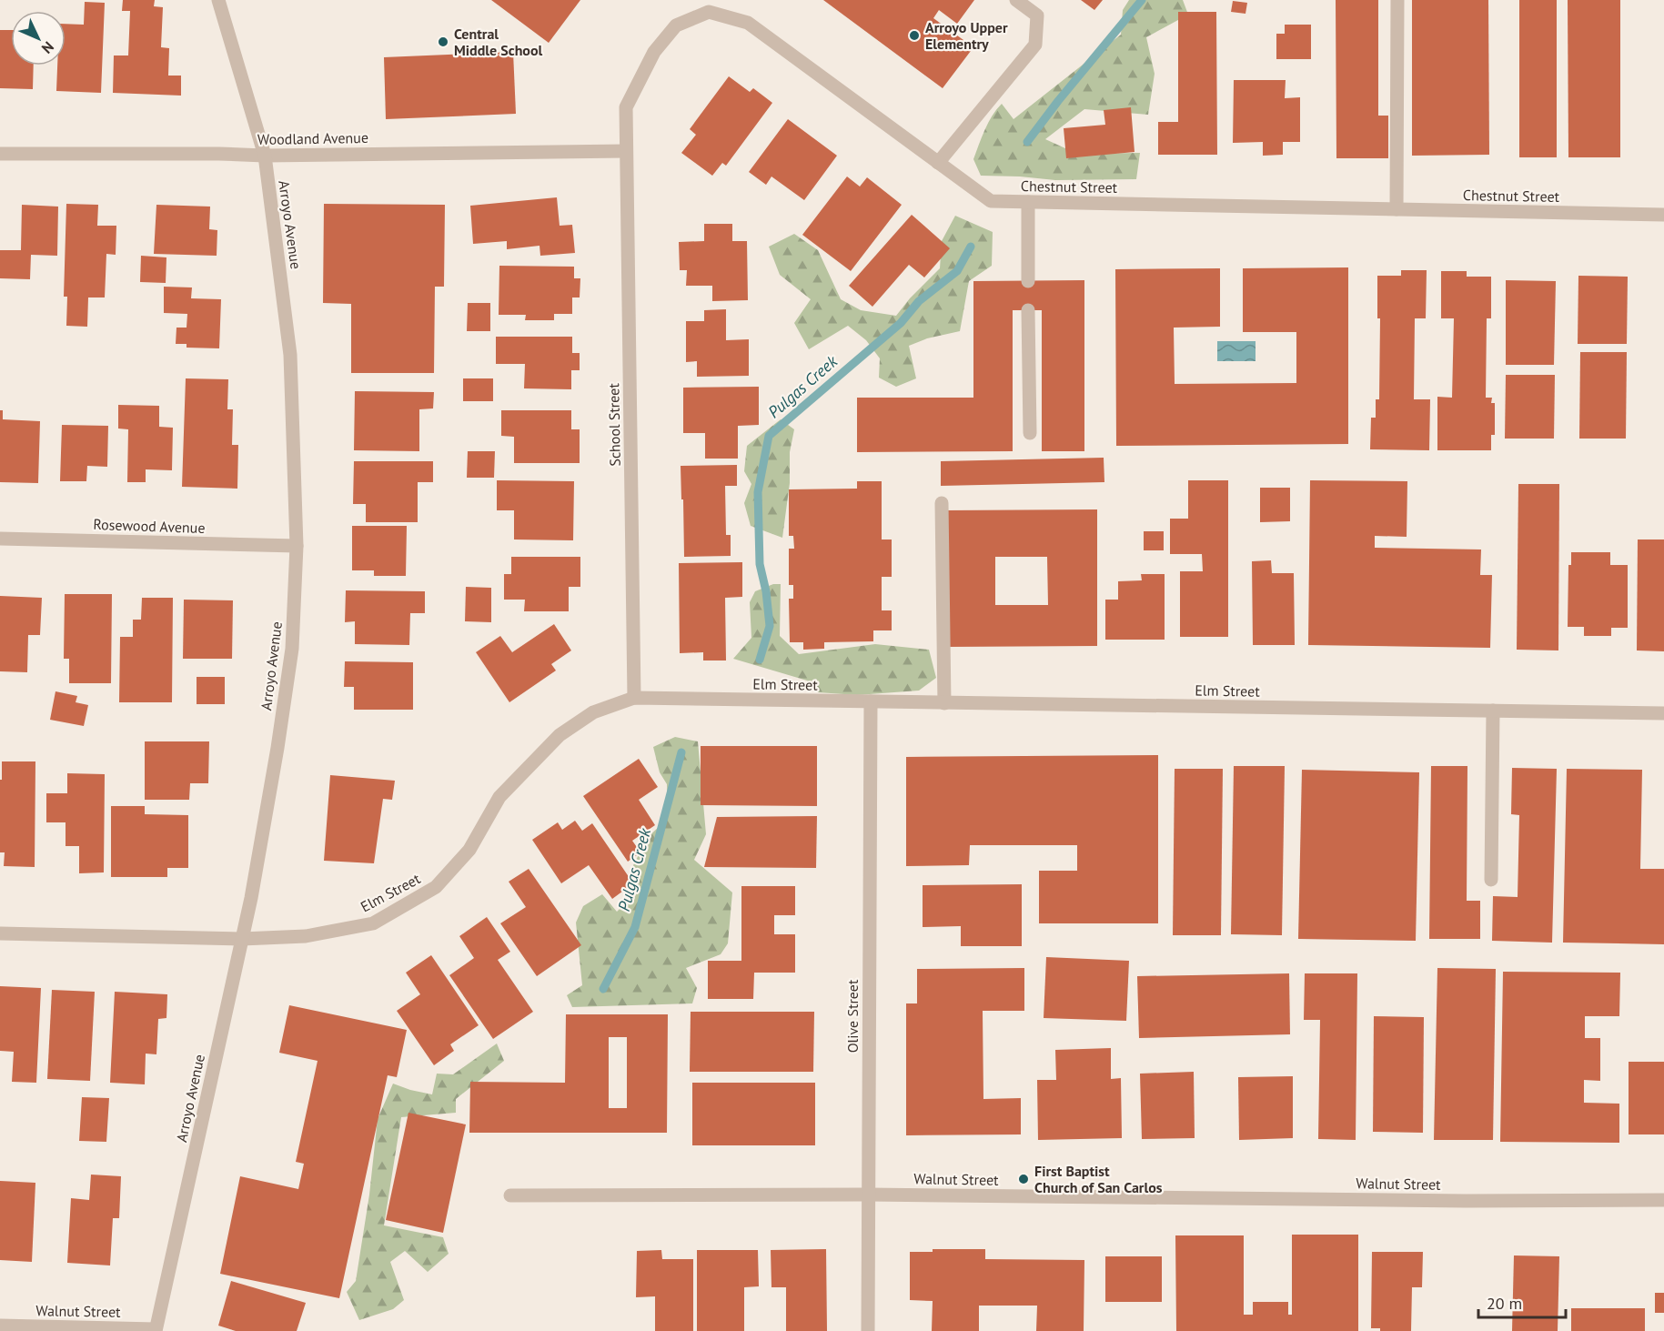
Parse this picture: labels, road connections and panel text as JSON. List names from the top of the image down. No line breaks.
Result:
{"streets":{"street":["Woodland Avenue","Chestnut Street","Arroyo Avenue","School Street","Rosewood Avenue","Elm Street","Olive Street","Walnut Street"]},"crossings":[["Woodland Avenue","Chestnut Street"],["Woodland Avenue","Arroyo Avenue"],["Woodland Avenue","School Street"],["Chestnut Street","School Street"],["Arroyo Avenue","Rosewood Avenue"],["Arroyo Avenue","Elm Street"],["Arroyo Avenue","Walnut Street"],["School Street","Elm Street"],["Elm Street","Olive Street"],["Olive Street","Walnut Street"]],"water":["Pulgas Creek"],"places":["Arroyo Upper Elementry","Central Middle School","First Baptist Church of San Carlos"],"scale_bar":"20 m","north":"bottom right"}
